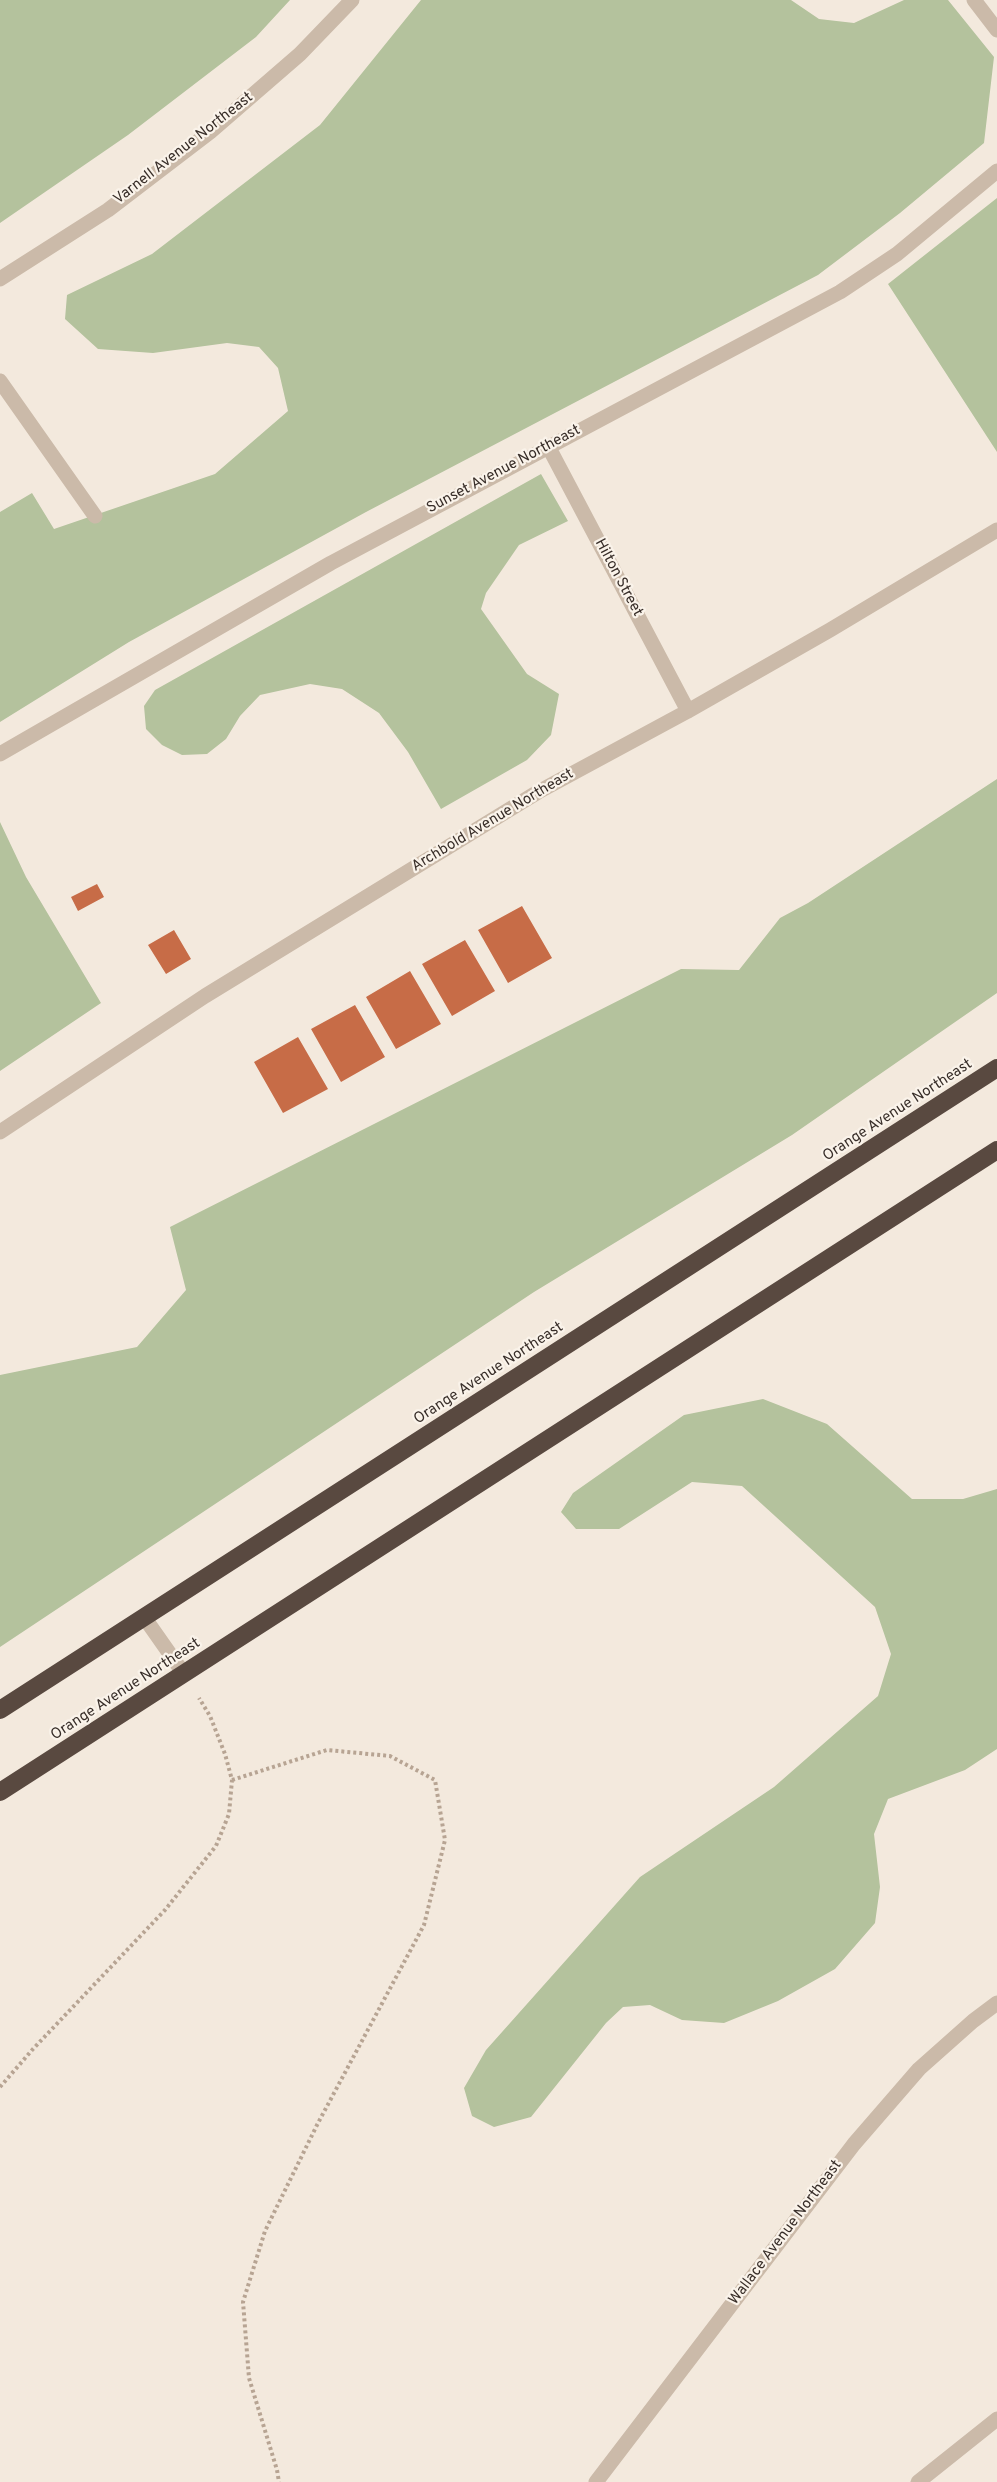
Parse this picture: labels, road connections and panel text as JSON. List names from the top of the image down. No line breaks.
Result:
{"streets":{"highway":["Orange Avenue Northeast"],"street":["Varnell Avenue Northeast","Sunset Avenue Northeast","Hilton Street","Archbold Avenue Northeast","Wallace Avenue Northeast"]},"crossings":[["Sunset Avenue Northeast","Hilton Street"],["Hilton Street","Archbold Avenue Northeast"]]}
